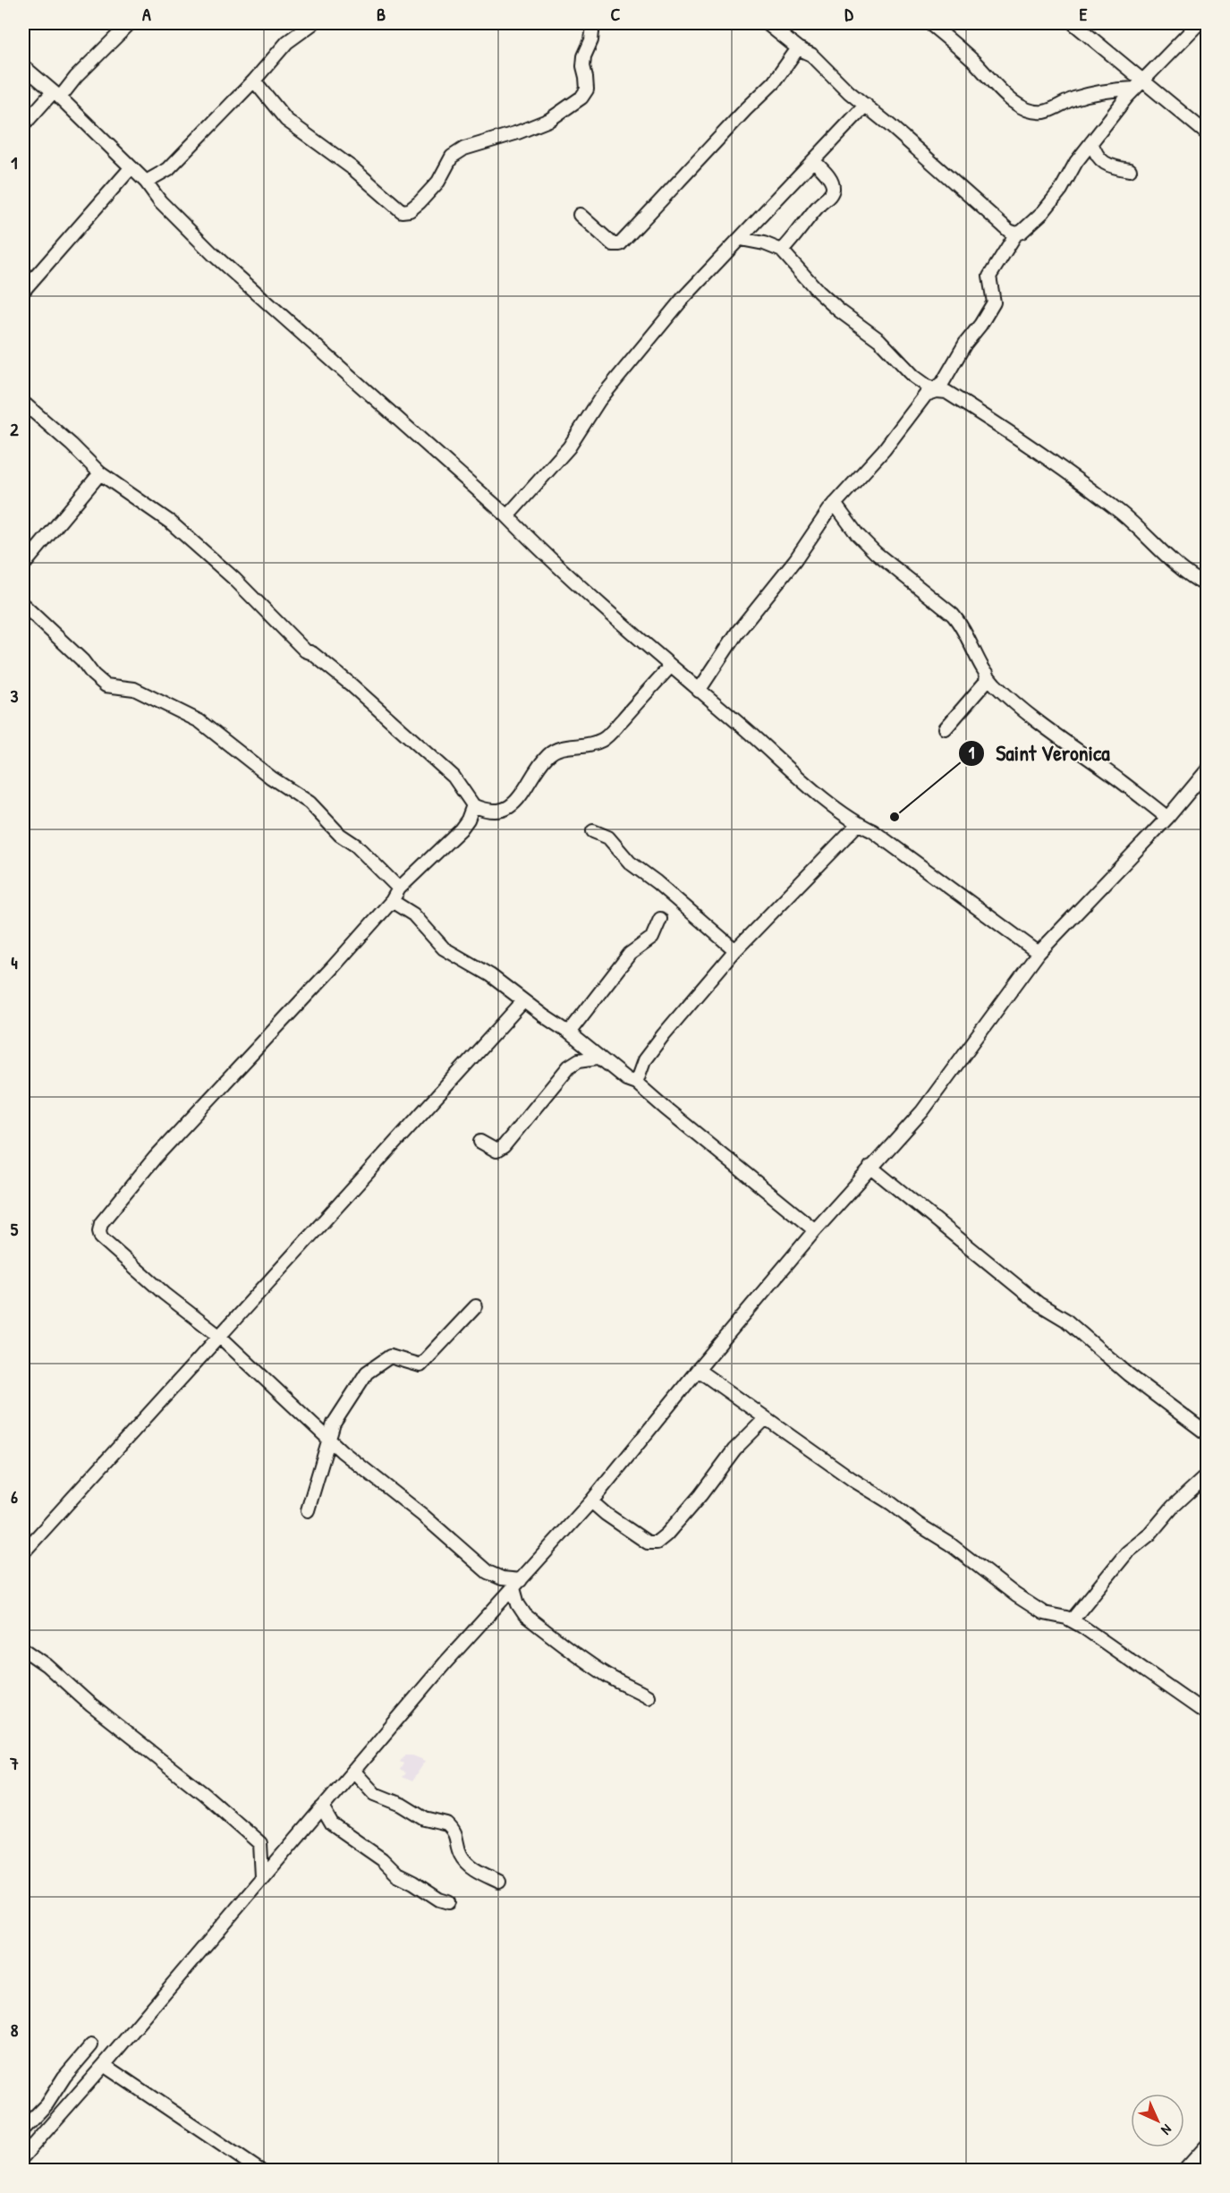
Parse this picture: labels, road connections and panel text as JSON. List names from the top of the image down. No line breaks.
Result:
{"places":["Saint Veronica"],"north":"bottom right","grid":{"columns":["A","B","C","D","E"],"rows":["1","2","3","4","5","6","7","8"]}}
